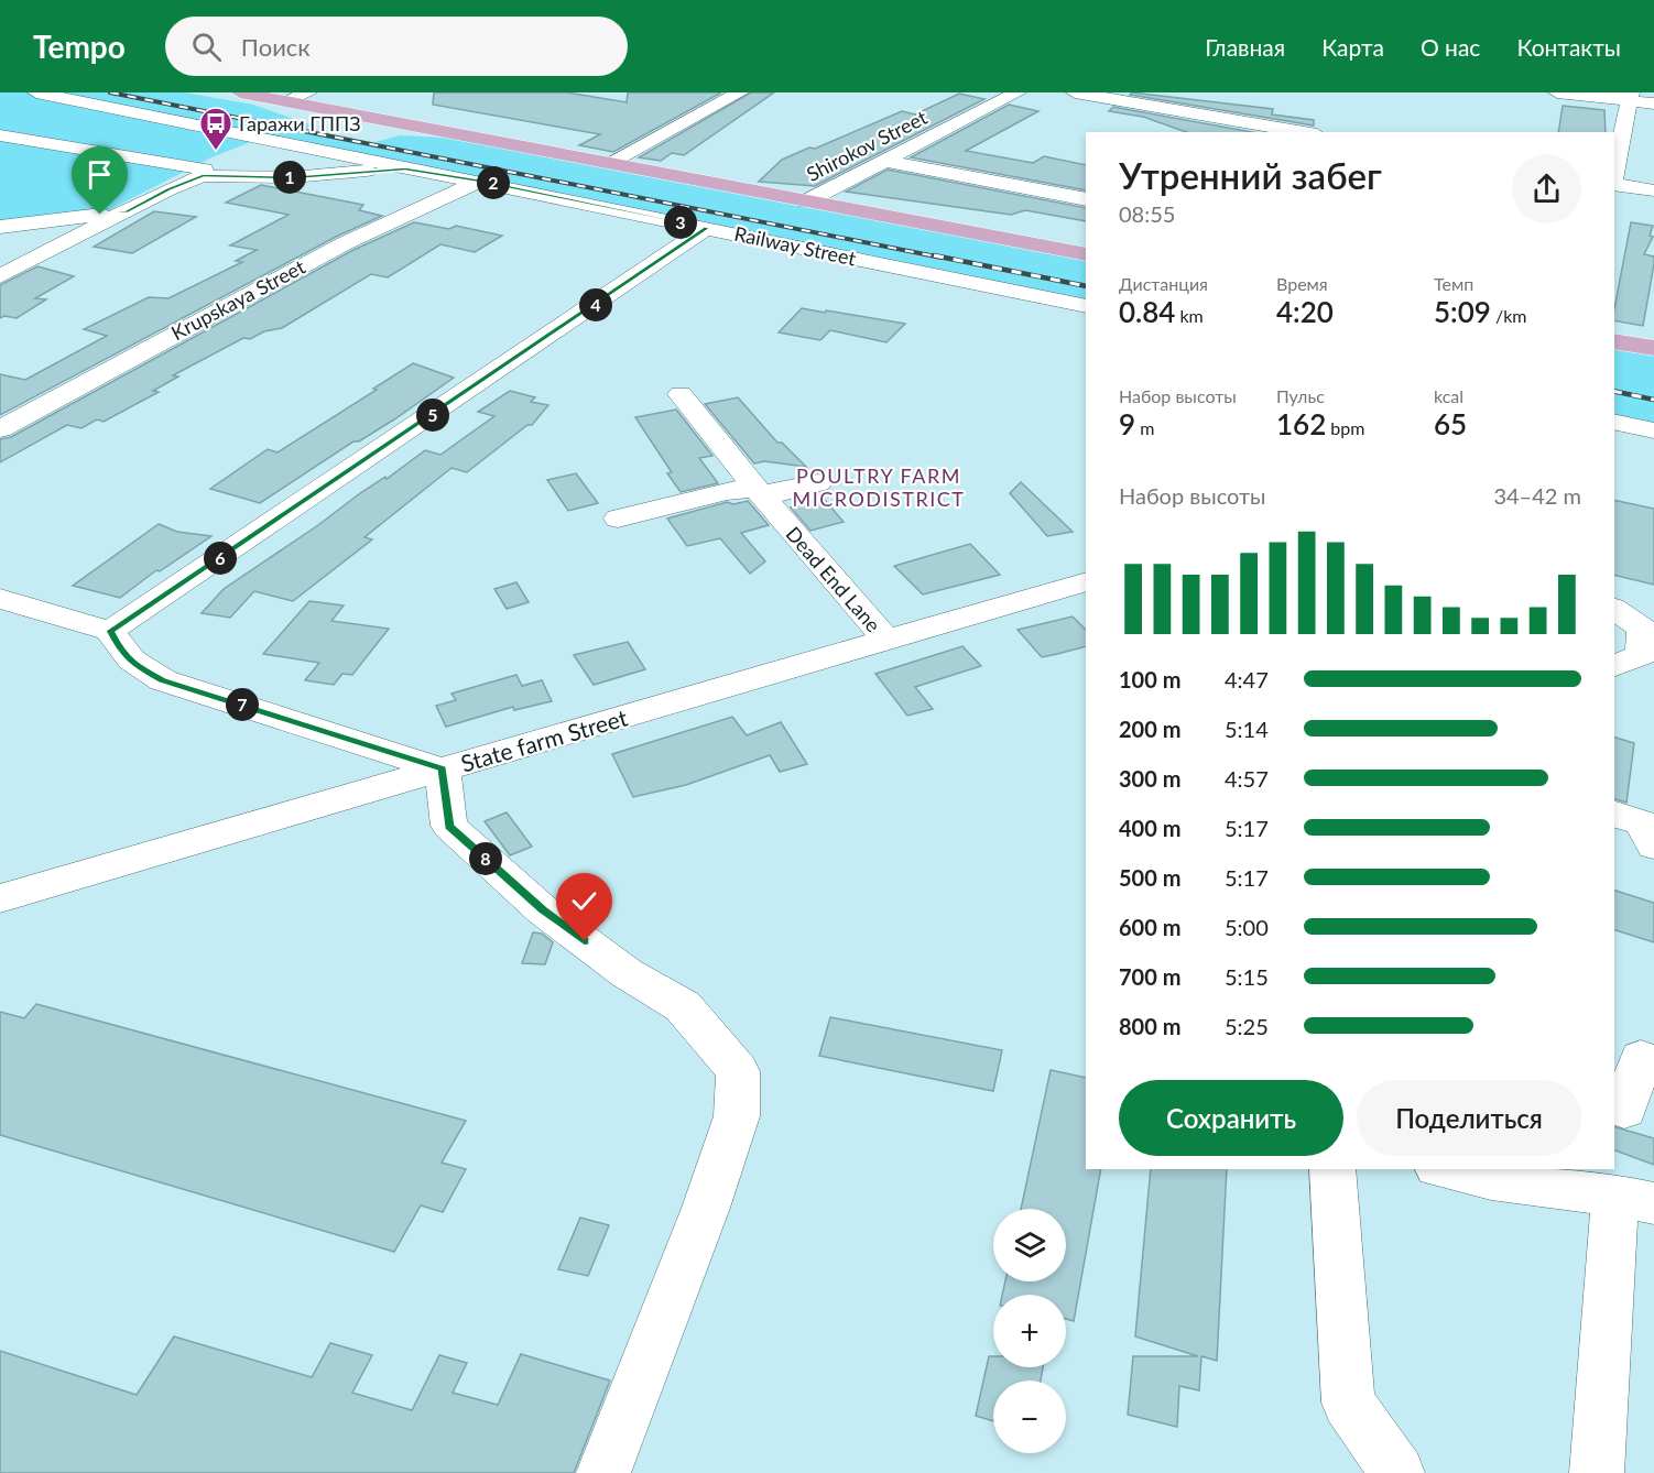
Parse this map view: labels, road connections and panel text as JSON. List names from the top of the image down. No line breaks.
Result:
{"streets":{"main road":["Railway Street"],"street":["Shirokov Street","Krupskaya Street","Dead End Lane","State farm Street"]},"crossings":[["Shirokov Street","Railway Street"],["Railway Street","Krupskaya Street"],["Dead End Lane","State farm Street"]],"districts":["POULTRY FARM MICRODISTRICT"],"places":{"bus stop":["Гаражи ГППЗ"]},"page":{"header":"Tempo","search":"Поиск","nav":["Главная","Карта","О нас","Контакты"],"heading":["Утренний забег","08:55"],"pins":["1","2","3","4","5","6","7","8"],"stats":[["Дистанция","0.84 km"],["Время","4:20"],["Темп","5:09 /km"],["Набор высоты","9 m"],["Пульс","162 bpm"],["kcal","65"]],"chart":["Набор высоты","34–42 m"],"list":[{"name":"100 m","note":"4:47"},{"name":"200 m","note":"5:14"},{"name":"300 m","note":"4:57"},{"name":"400 m","note":"5:17"},{"name":"500 m","note":"5:17"},{"name":"600 m","note":"5:00"},{"name":"700 m","note":"5:15"},{"name":"800 m","note":"5:25"}],"buttons":["Сохранить","Поделиться"],"map_buttons":["+","−"]}}
